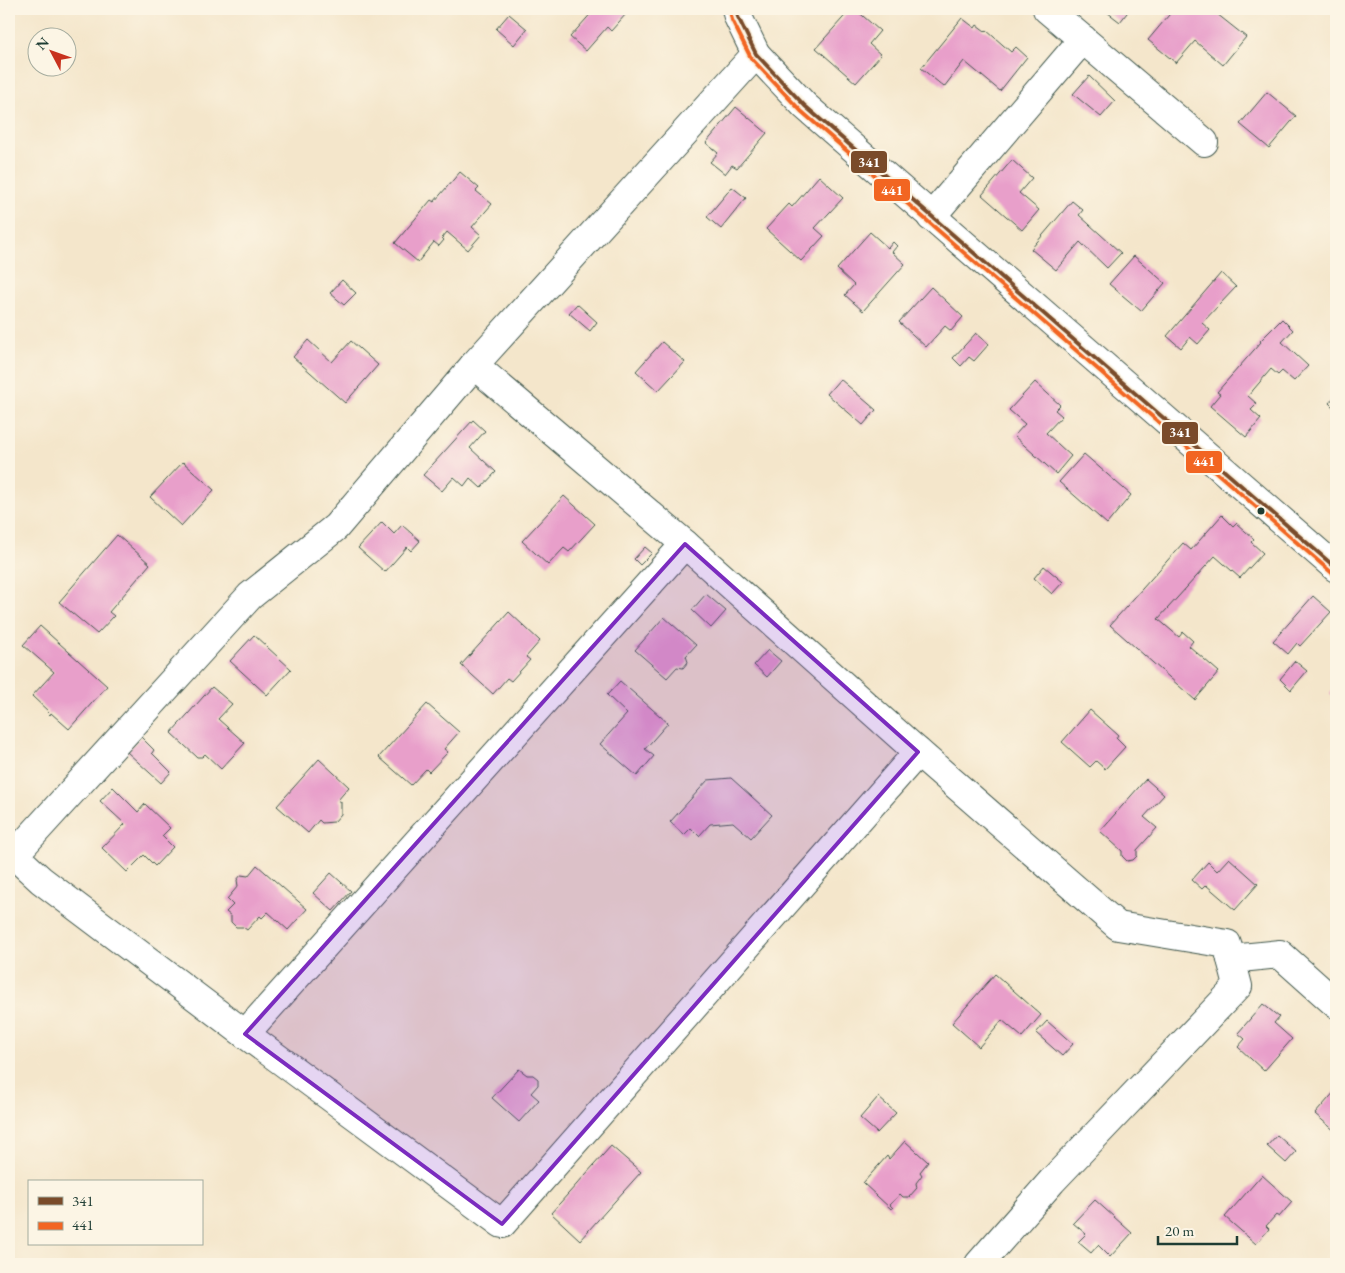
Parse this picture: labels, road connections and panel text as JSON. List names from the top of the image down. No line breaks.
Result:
{"lines":["transit line 341","transit line 441"],"legend":["341","441"],"scale_bar":"20 m","north":"top left"}
